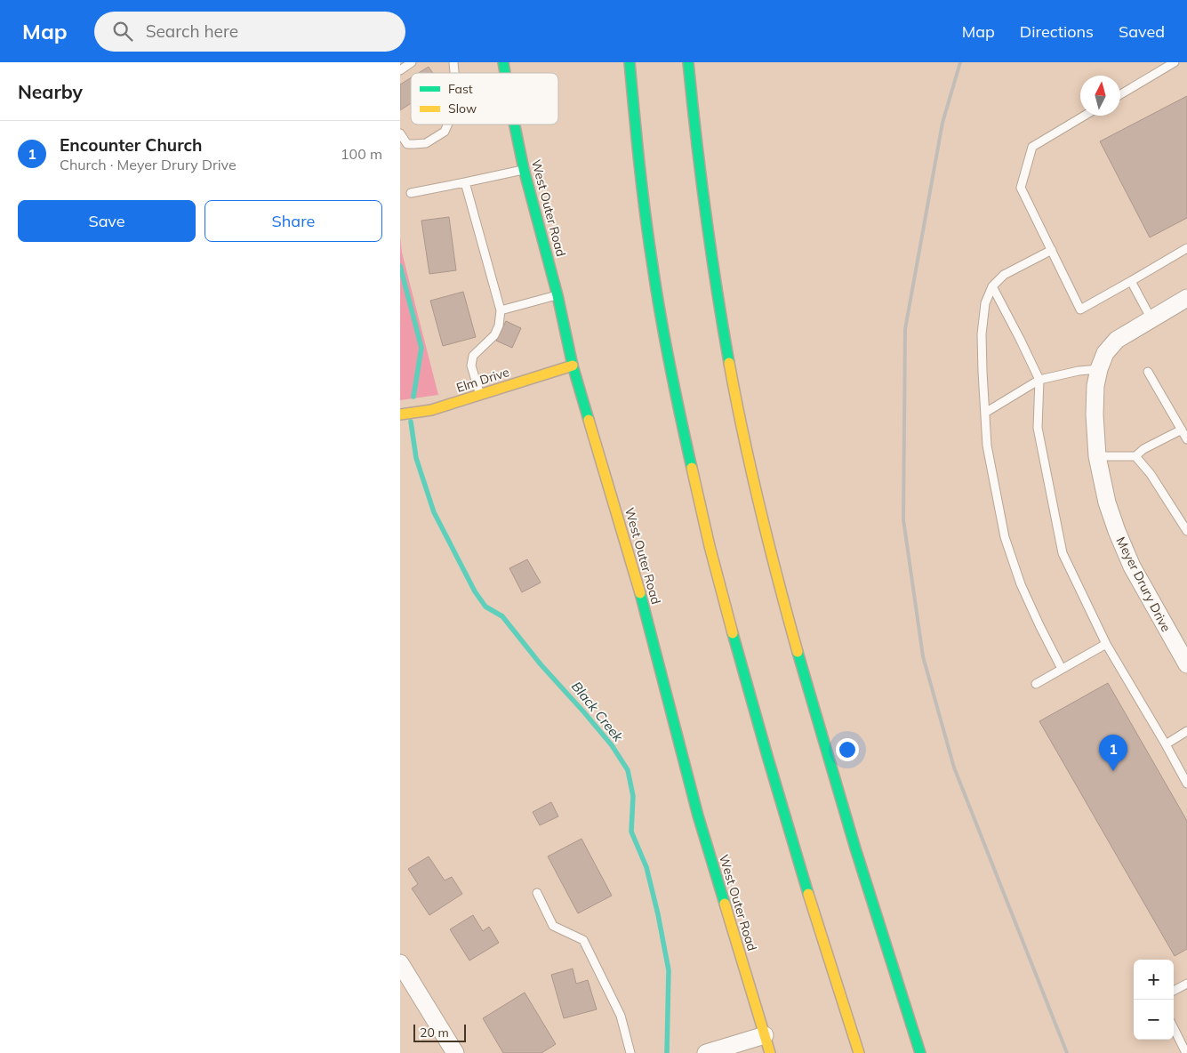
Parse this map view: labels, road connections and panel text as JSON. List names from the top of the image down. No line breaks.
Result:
{"streets":{"main road":["West Outer Road","Elm Drive"],"street":["Meyer Drury Drive"]},"crossings":[["West Outer Road","Elm Drive"]],"water":["Black Creek"],"legend":["Fast","Slow"],"scale_bar":"20 m","north":"top","page":{"header":"Map","search":"Search here","nav":["Map","Directions","Saved"],"heading":"Nearby","list":[{"mark":"1","name":"Encounter Church","note":"Church · Meyer Drury Drive","value":"100 m"}],"buttons":["Save","Share"],"pins":"1","map_buttons":["+","−"],"scale":"20 m"}}
